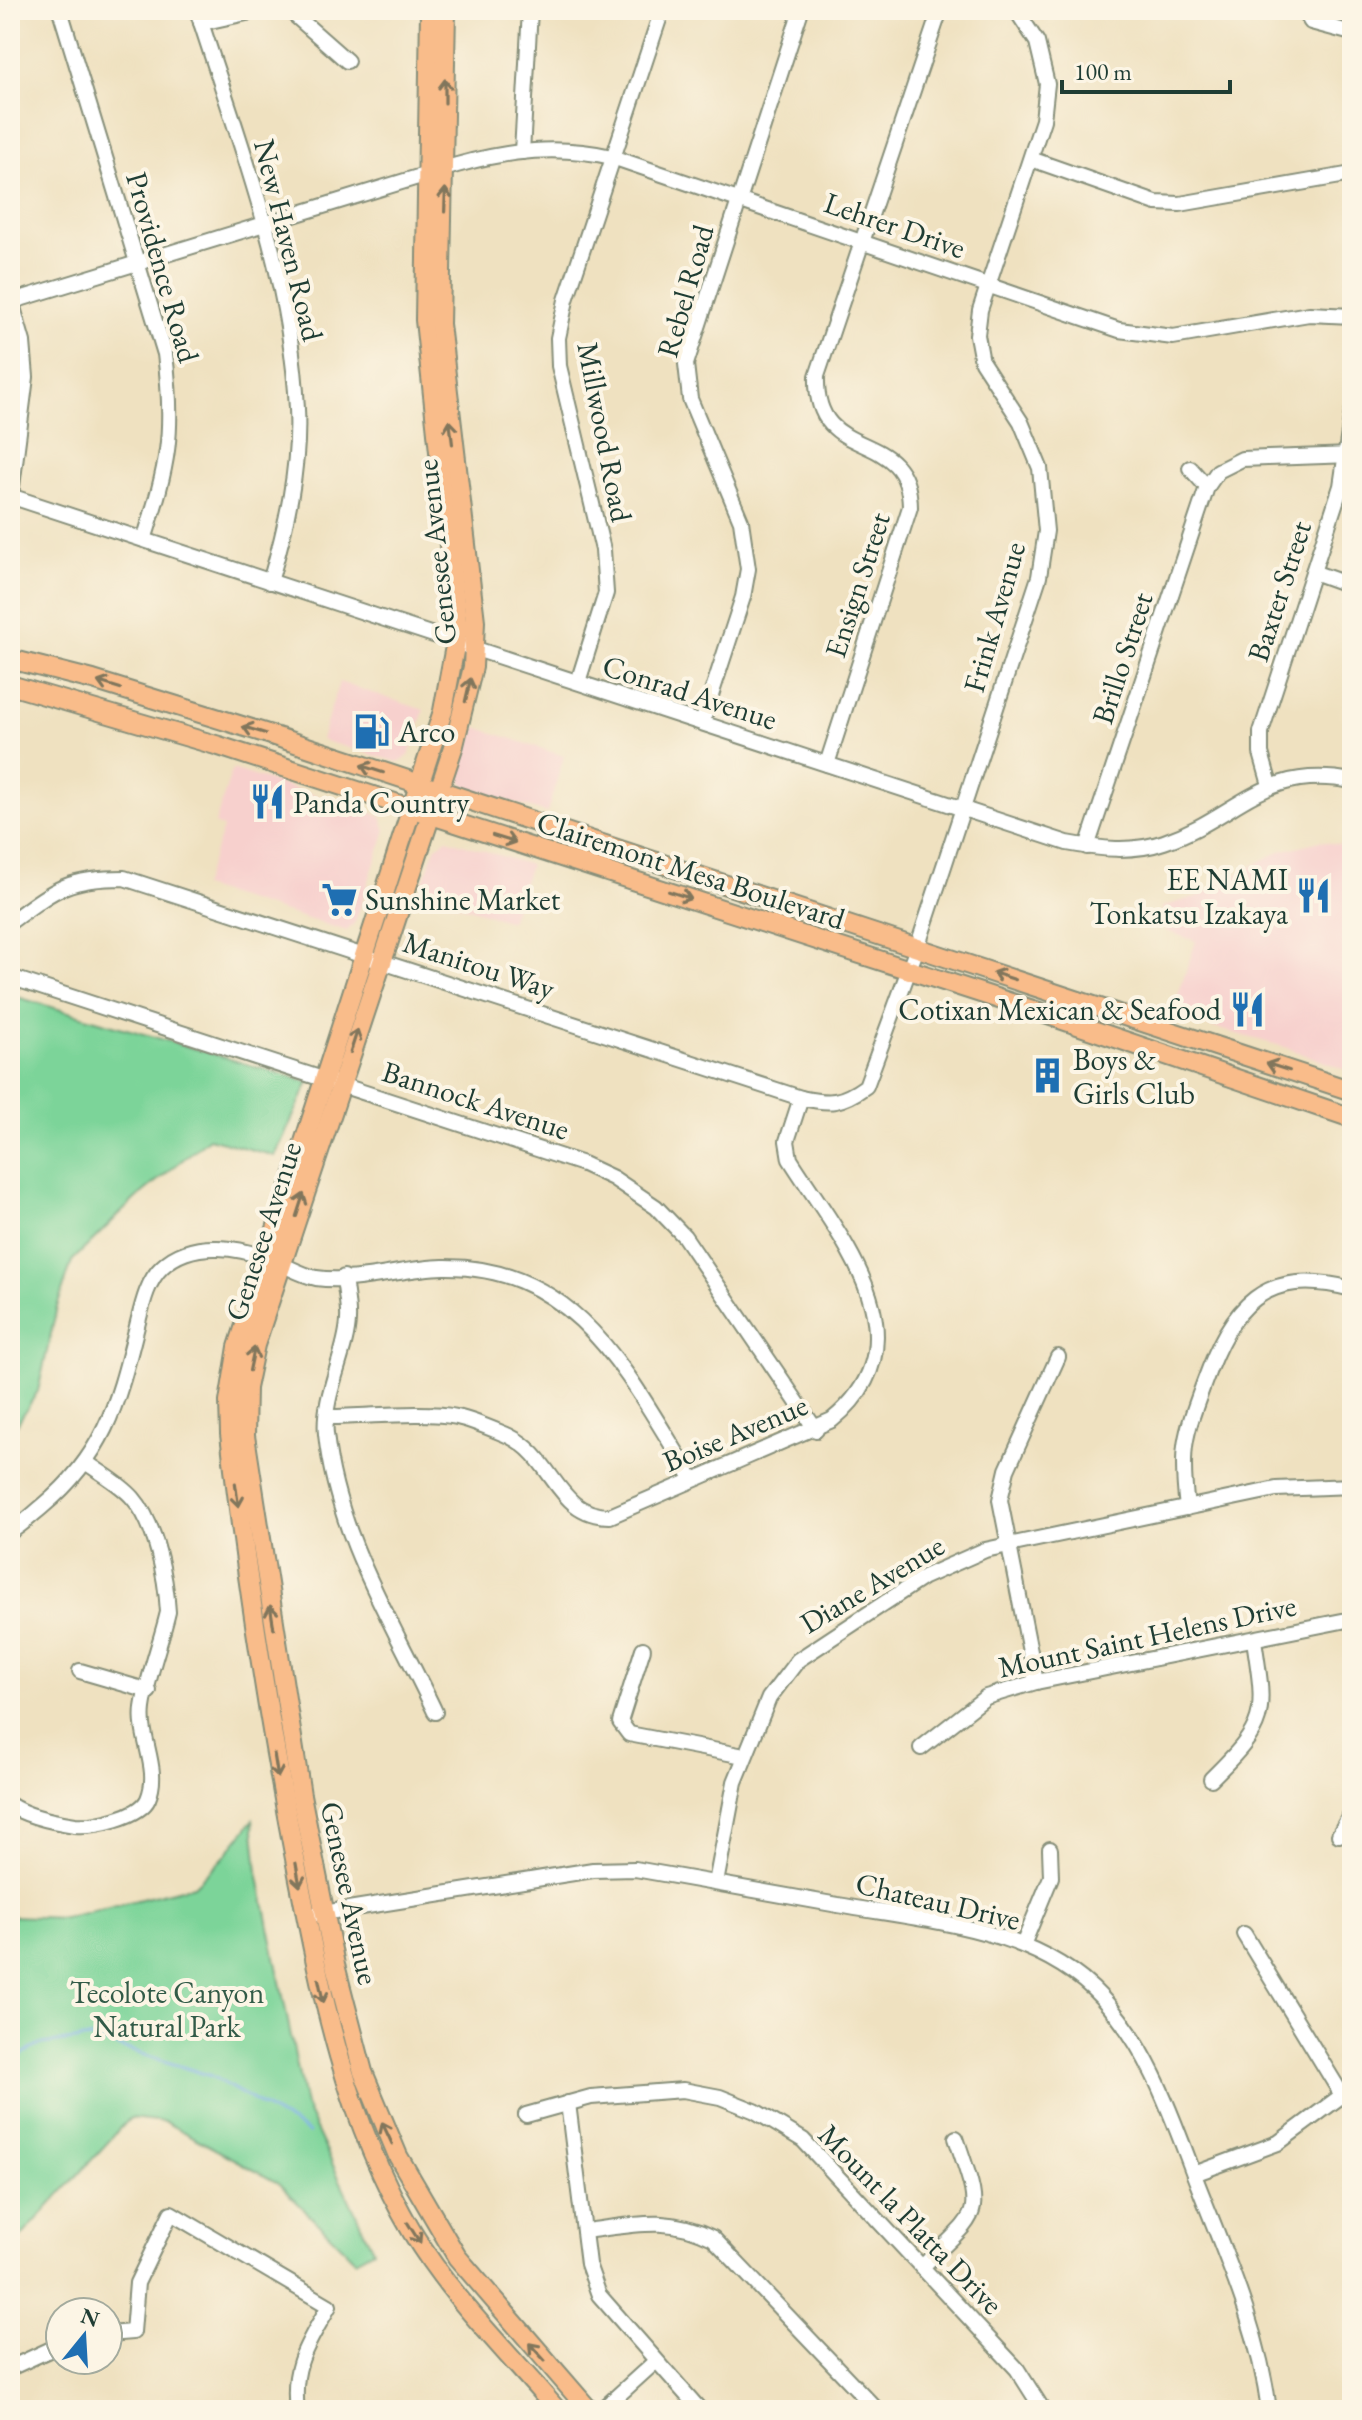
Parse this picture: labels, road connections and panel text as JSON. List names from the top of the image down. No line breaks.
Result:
{"streets":{"main road":["Genesee Avenue","Clairemont Mesa Boulevard"],"street":["Lehrer Drive","New Haven Road","Providence Road","Rebel Road","Millwood Road","Ensign Street","Baxter Street","Frink Avenue","Brillo Street","Conrad Avenue","Manitou Way","Bannock Avenue","Boise Avenue","Diane Avenue","Mount Saint Helens Drive","Chateau Drive","Mount la Platta Drive"]},"crossings":[["Lehrer Drive","New Haven Road"],["Lehrer Drive","Providence Road"],["Lehrer Drive","Rebel Road"],["Lehrer Drive","Millwood Road"],["Lehrer Drive","Genesee Avenue"],["Lehrer Drive","Ensign Street"],["Lehrer Drive","Frink Avenue"],["New Haven Road","Conrad Avenue"],["Providence Road","Conrad Avenue"],["Rebel Road","Conrad Avenue"],["Millwood Road","Conrad Avenue"],["Genesee Avenue","Conrad Avenue"],["Genesee Avenue","Clairemont Mesa Boulevard"],["Genesee Avenue","Manitou Way"],["Genesee Avenue","Bannock Avenue"],["Genesee Avenue","Chateau Drive"],["Ensign Street","Conrad Avenue"],["Baxter Street","Conrad Avenue"],["Frink Avenue","Conrad Avenue"],["Frink Avenue","Clairemont Mesa Boulevard"],["Frink Avenue","Manitou Way"],["Frink Avenue","Boise Avenue"],["Brillo Street","Conrad Avenue"],["Manitou Way","Boise Avenue"],["Bannock Avenue","Boise Avenue"],["Diane Avenue","Chateau Drive"]],"parks":["Tecolote Canyon Natural Park"],"places":{"fuel station":["Arco"],"restaurant":["Panda Country","EE NAMI Tonkatsu Izakaya","Cotixan Mexican & Seafood"],"supermarket":["Sunshine Market"],"building":["Boys & Girls Club"]},"scale_bar":"100 m","north":"top"}
